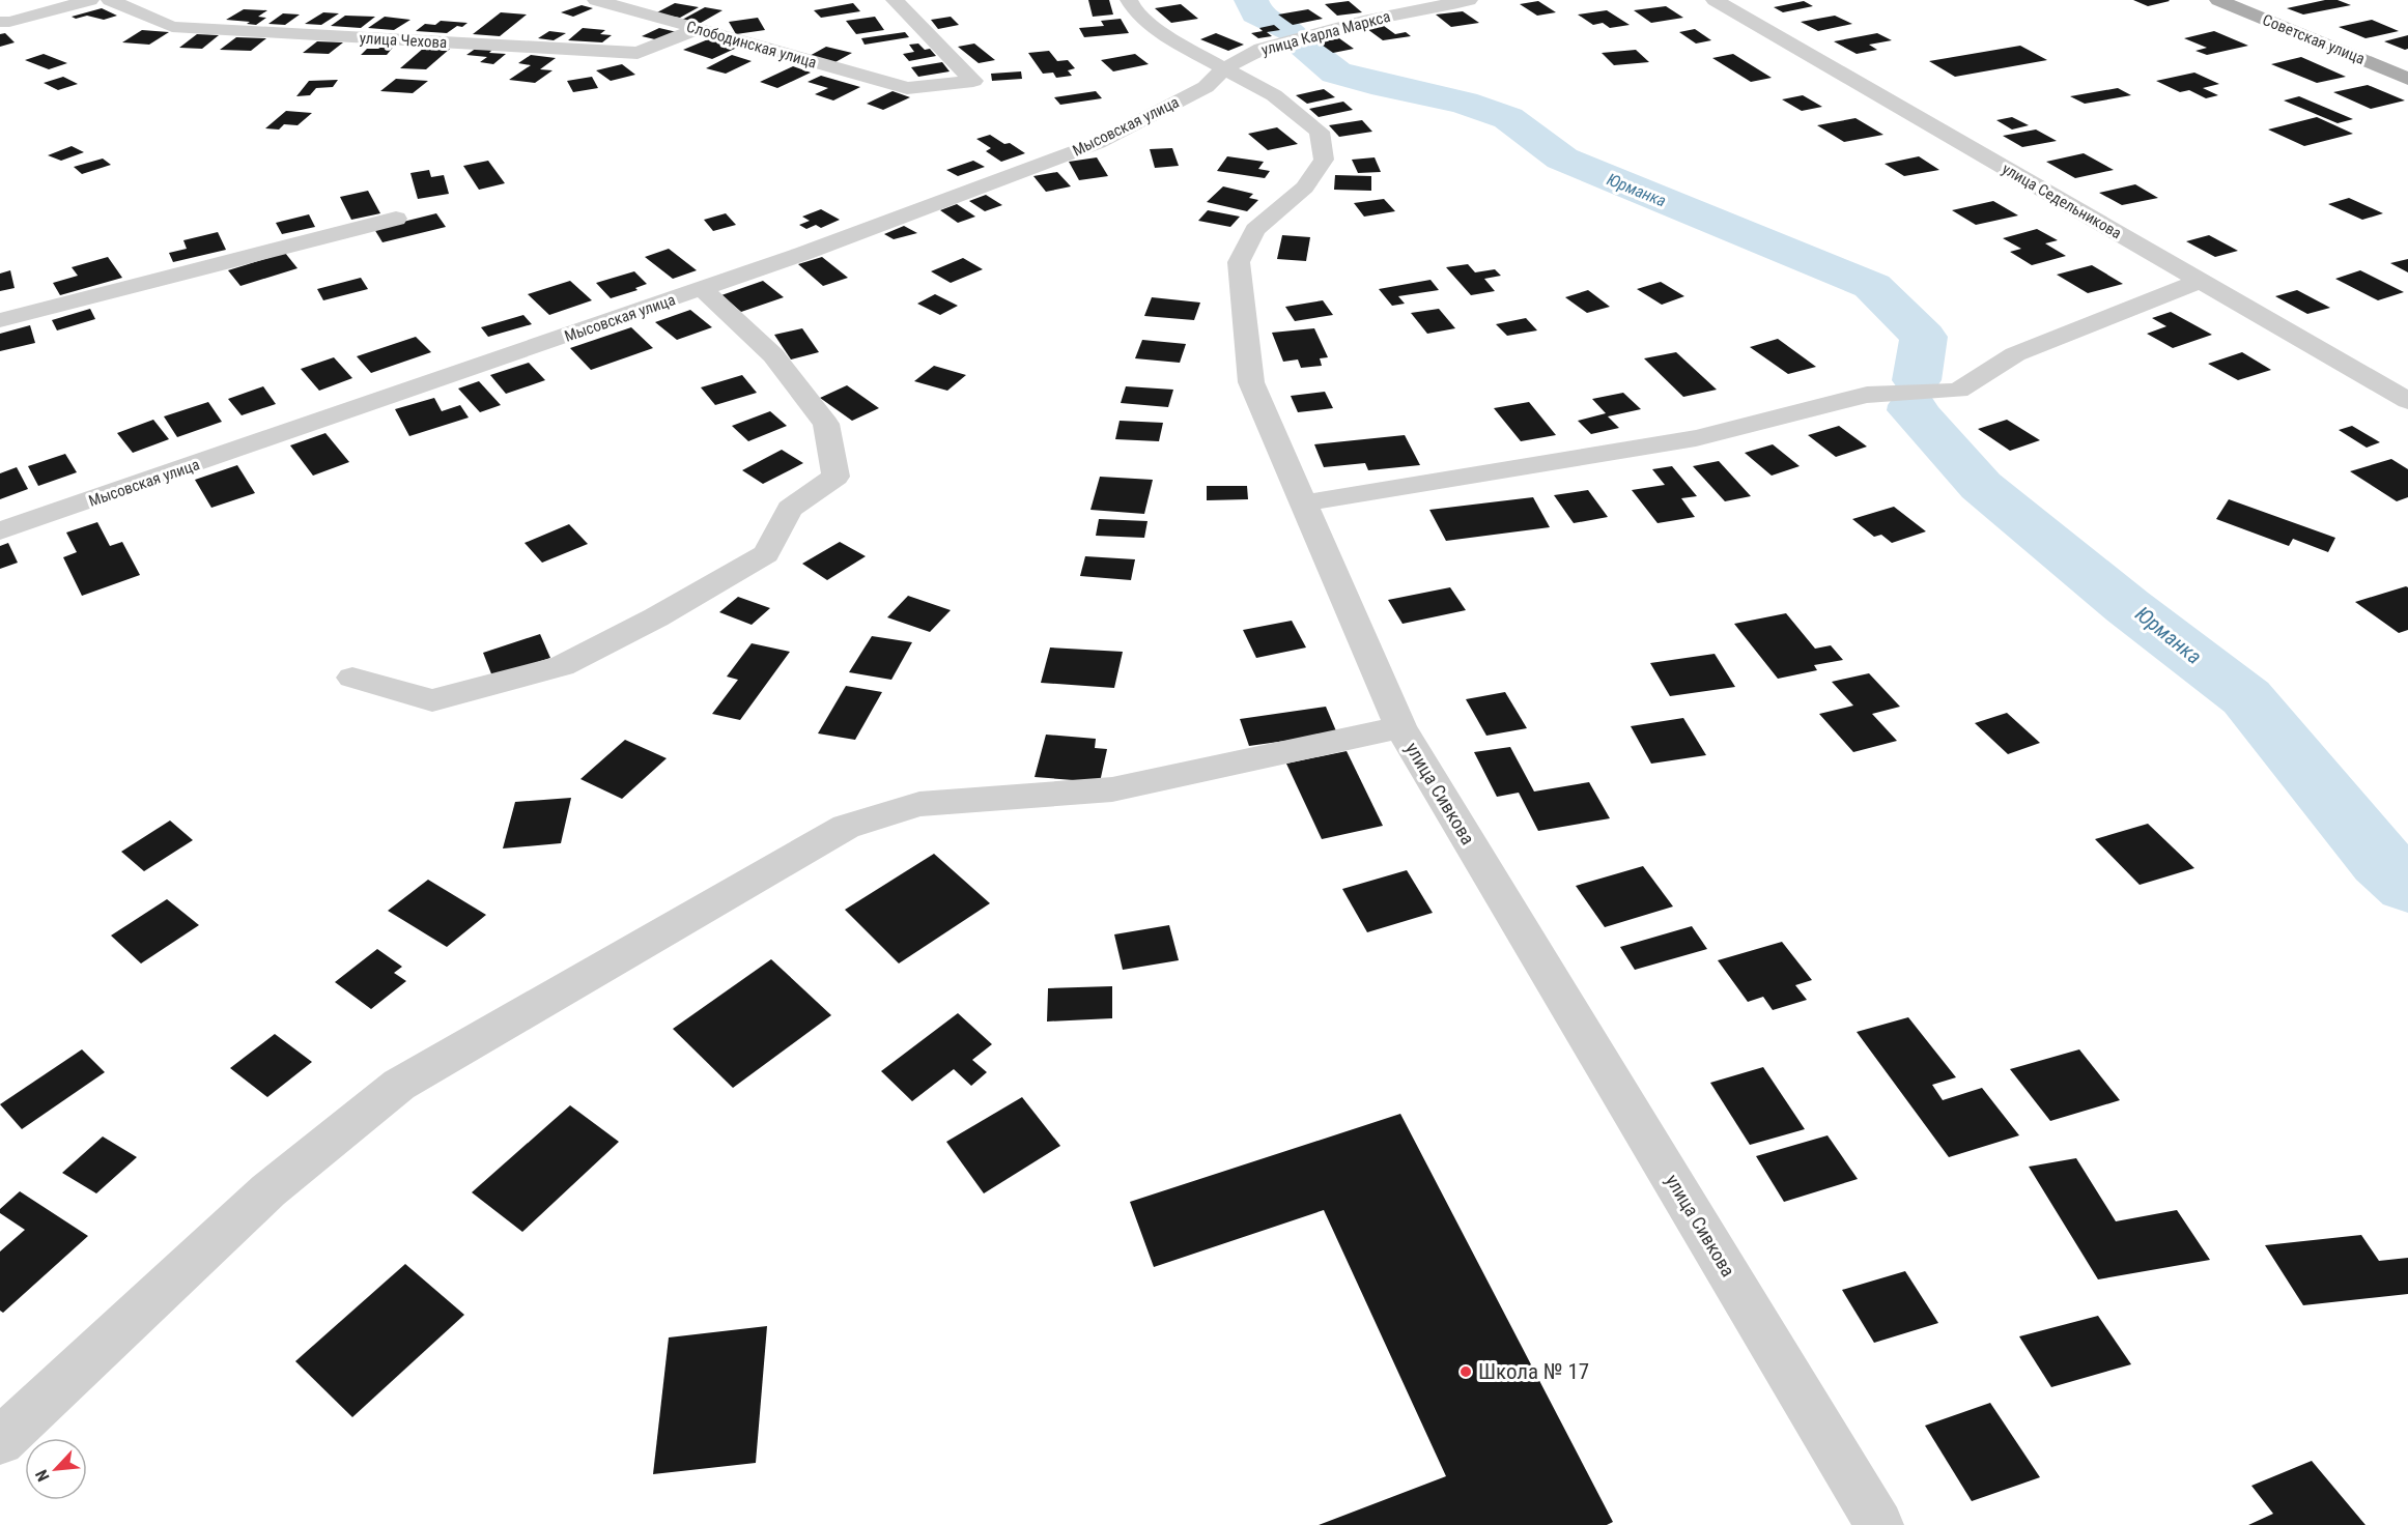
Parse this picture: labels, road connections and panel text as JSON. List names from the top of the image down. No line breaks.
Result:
{"streets":{"main road":["Советская улица"],"street":["улица Карла Маркса","улица Чехова","Слободинская улица","Мысовская улица","улица Седельникова","улица Сивкова"]},"crossings":[["улица Карла Маркса","Мысовская улица"],["улица Карла Маркса","улица Сивкова"],["улица Чехова","Слободинская улица"],["Мысовская улица","улица Сивкова"]],"water":["Юрманка"],"places":["Школа № 17"],"north":"bottom left"}
